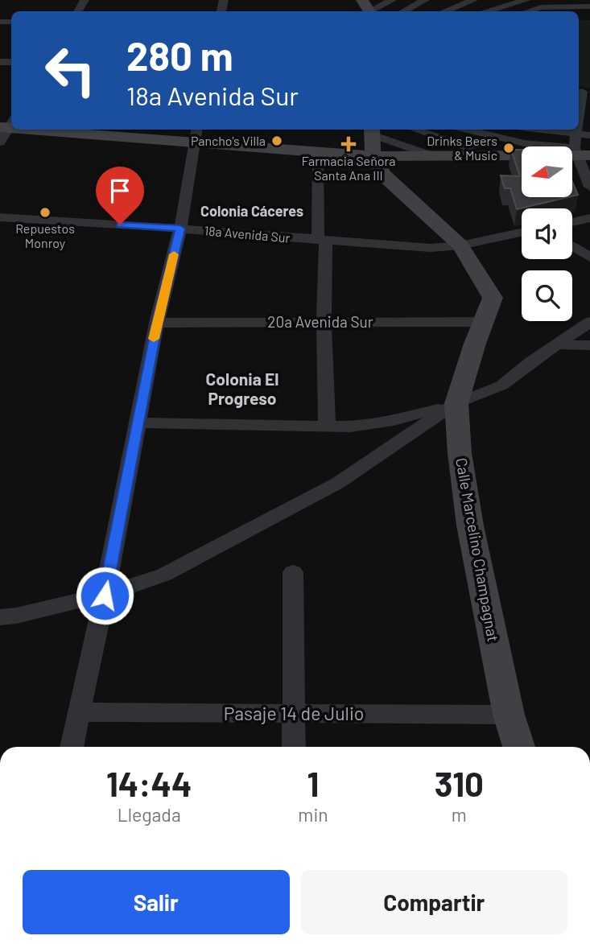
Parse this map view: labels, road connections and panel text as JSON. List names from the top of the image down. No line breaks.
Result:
{"streets":{"street":["18a Avenida Sur","20a Avenida Sur","Calle Marcelino Champagnat","Pasaje 14 de Julio"]},"crossings":[["18a Avenida Sur","Calle Marcelino Champagnat"],["20a Avenida Sur","Calle Marcelino Champagnat"],["Calle Marcelino Champagnat","Pasaje 14 de Julio"]],"districts":["Colonia Cáceres","Colonia El Progreso"],"places":{"other":["Pancho's Villa","Drinks Beers & Music","Repuestos Monroy"],"health":["Farmacia Señora Santa Ana III"]},"north":"left","page":{"turn":["280 m","18a Avenida Sur"],"eta":["14:44","Llegada","1","min","310","m"],"buttons":["Salir","Compartir"]}}
